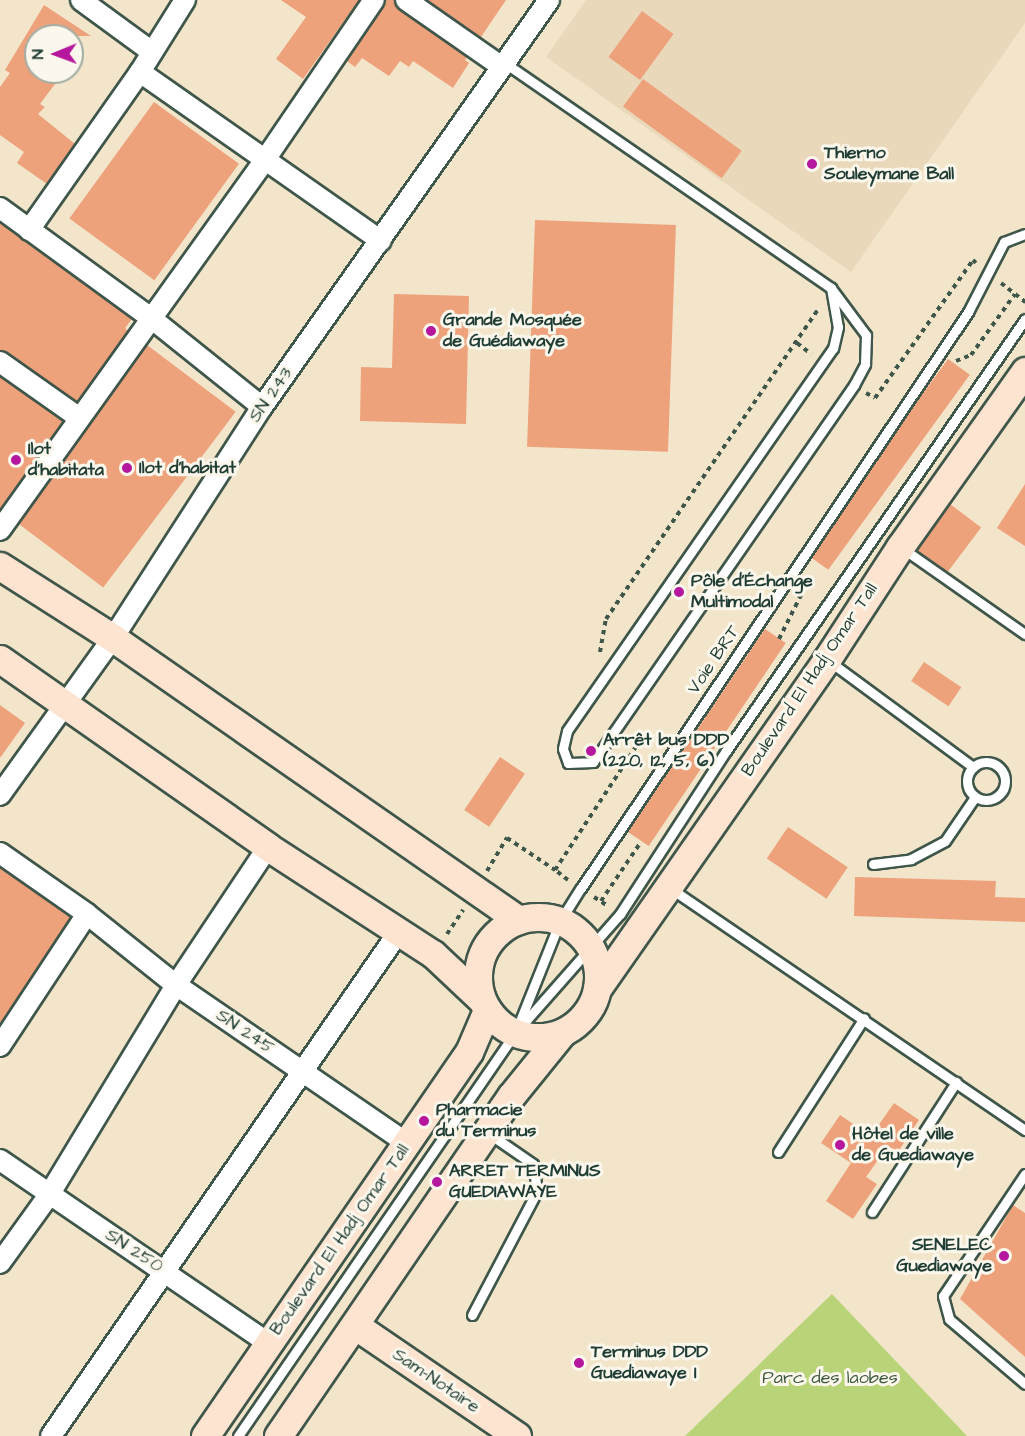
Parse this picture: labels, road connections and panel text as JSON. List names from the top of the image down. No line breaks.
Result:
{"streets":{"main road":["Boulevard El Hadj Omar Tall","Sam-Notaire"],"street":["SN 243","SN 245","SN 250"],"lane":["Voie BRT"]},"crossings":[["Boulevard El Hadj Omar Tall","SN 245"],["Boulevard El Hadj Omar Tall","SN 250"],["Boulevard El Hadj Omar Tall","Sam-Notaire"]],"parks":["Parc des laobes"],"places":["Thierno Souleymane Ball","Grande Mosquée de Guédiawaye","Ilot d'habitata","Ilot d'habitat","Pôle d’Échange Multimodal","Arrêt bus DDD (220, 12, 5, 6)","Pharmacie du Terminus","Hôtel de ville de Guediawaye","ARRET TERMINUS GUEDIAWAYE","SENELEC Guediawaye","Terminus DDD Guediawaye I"],"north":"left"}
